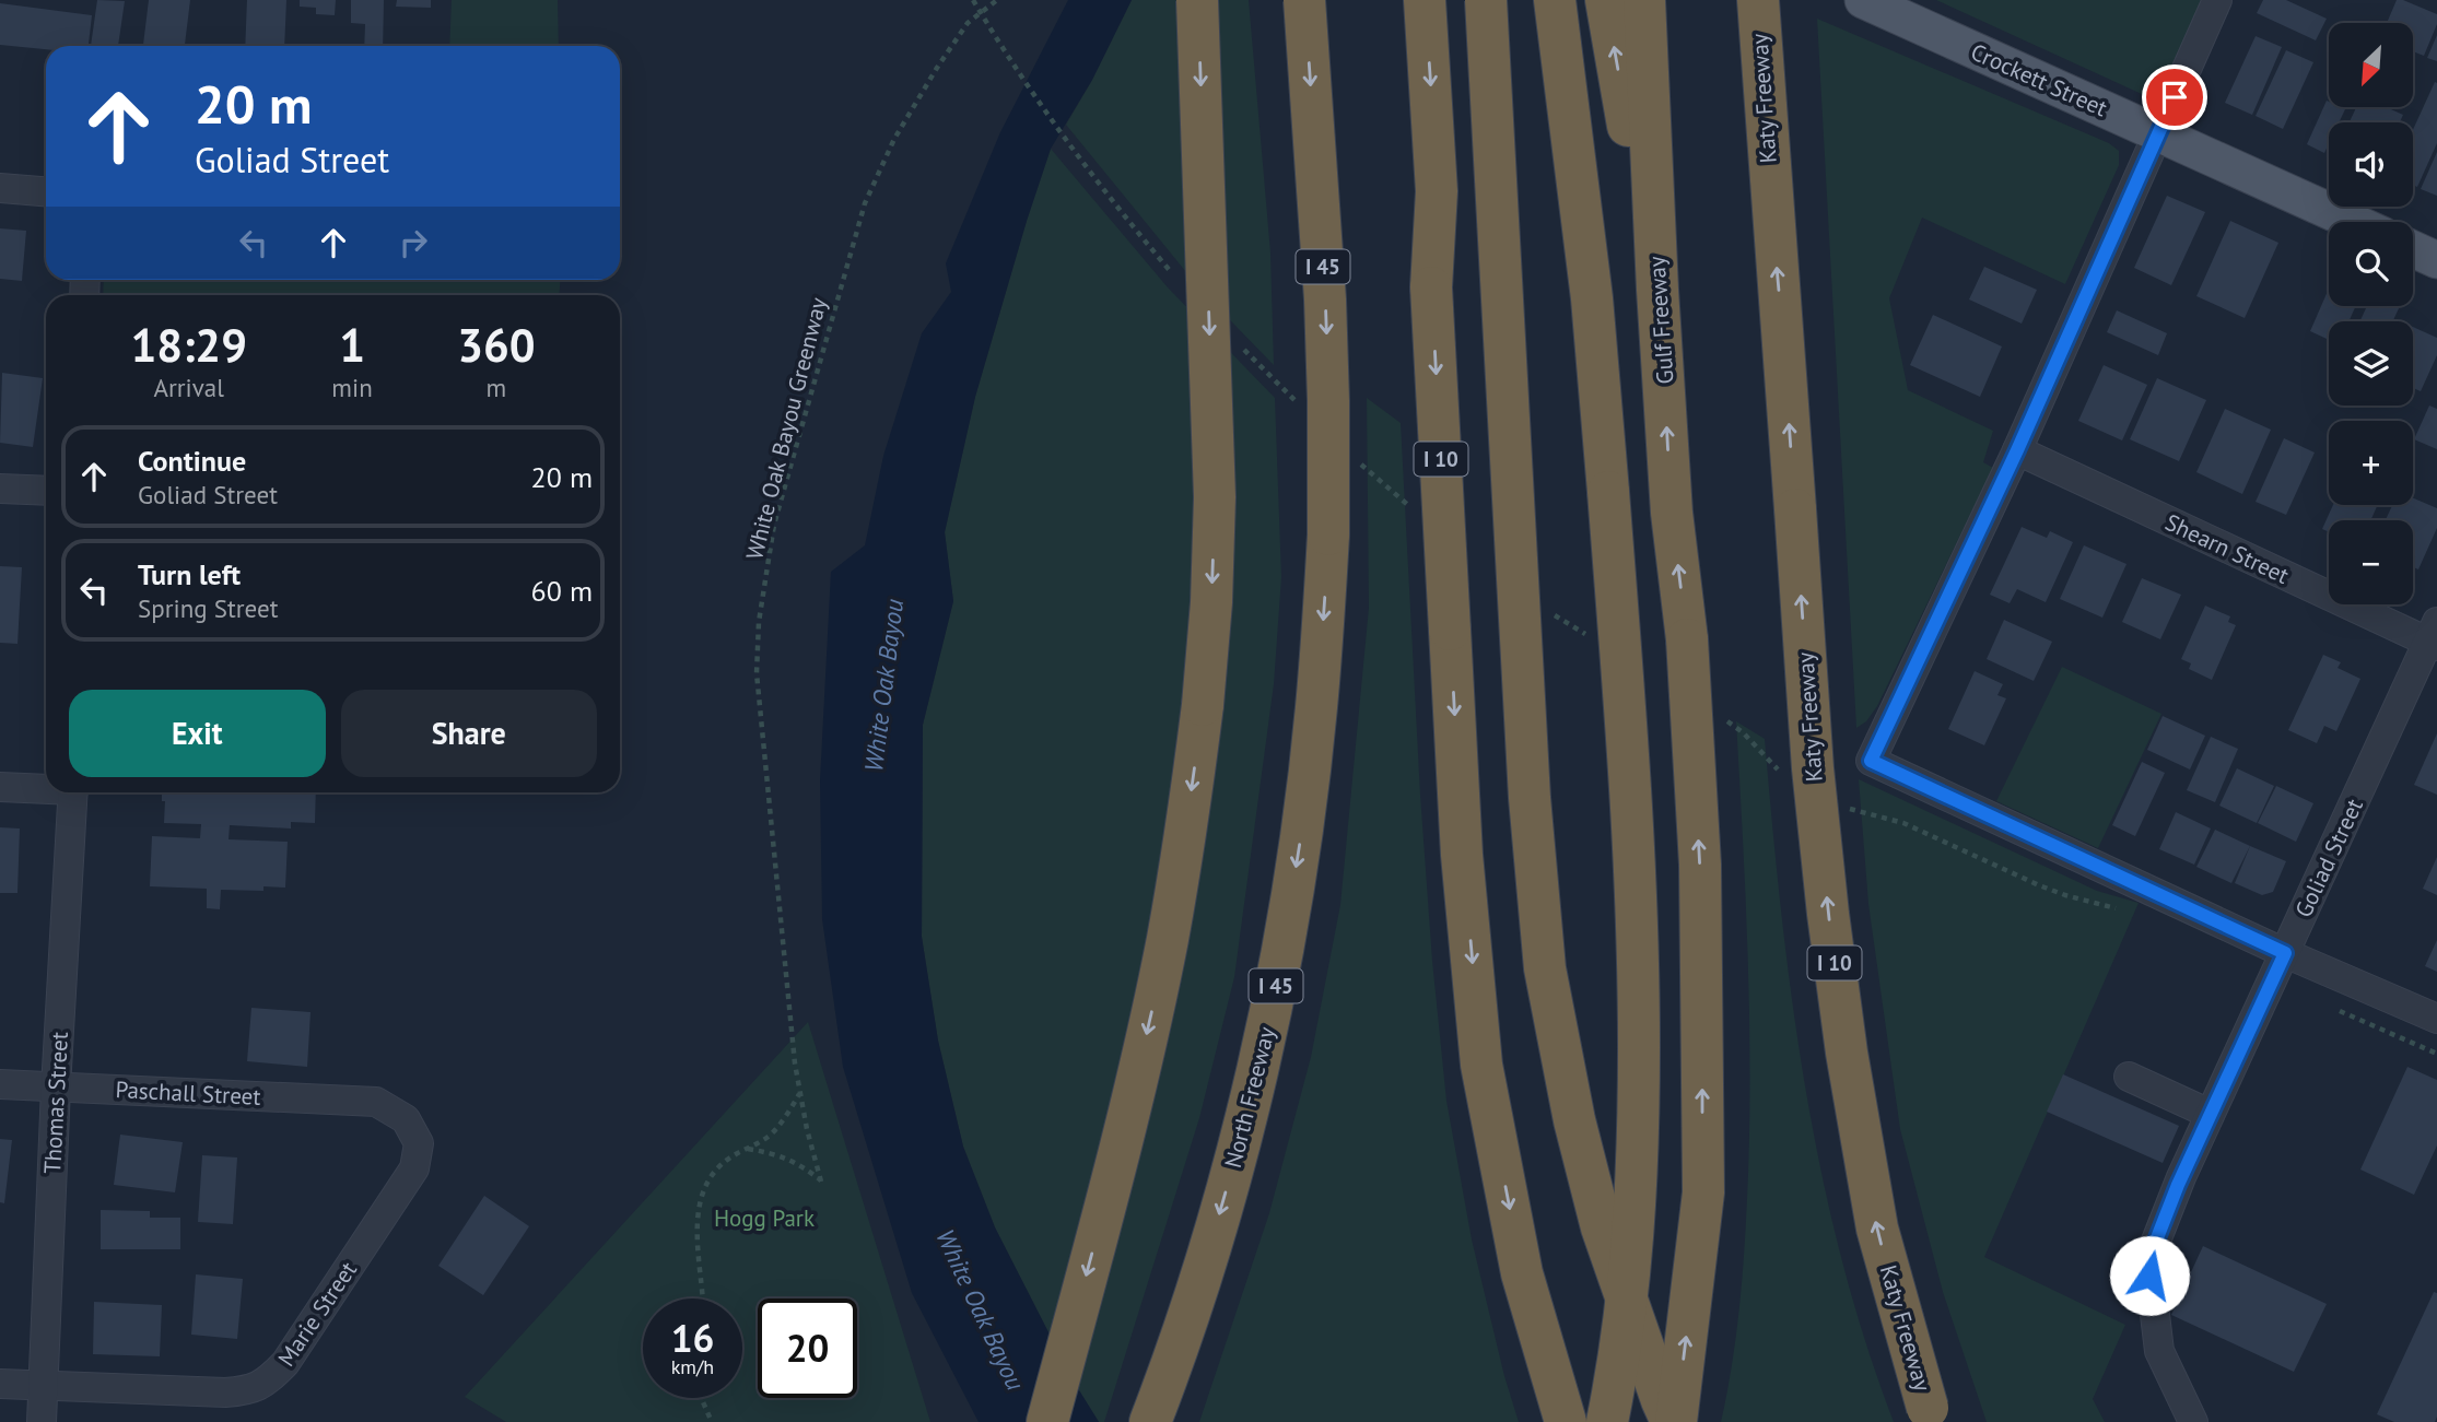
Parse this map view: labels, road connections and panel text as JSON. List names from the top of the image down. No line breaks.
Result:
{"streets":{"highway":["Katy Freeway","I 45","Gulf Freeway","I 10","North Freeway"],"main road":["Crockett Street"],"street":["Shearn Street","Goliad Street","Paschall Street","Thomas Street","Marie Street"],"path":["White Oak Bayou Greenway"]},"crossings":[["Shearn Street","Goliad Street"],["Paschall Street","Thomas Street"],["Paschall Street","Marie Street"],["Thomas Street","Marie Street"]],"water":["White Oak Bayou"],"parks":["Hogg Park"],"north":"bottom left","page":{"map_buttons":["+","−"],"turn":["20 m","Goliad Street"],"eta":["18:29","Arrival","1","min","360","m"],"list":[{"name":"Continue","note":"Goliad Street","value":"20 m"},{"name":"Turn left","note":"Spring Street","value":"60 m"}],"buttons":["Exit","Share"],"speed":"16 km/h","limit":"20"}}
